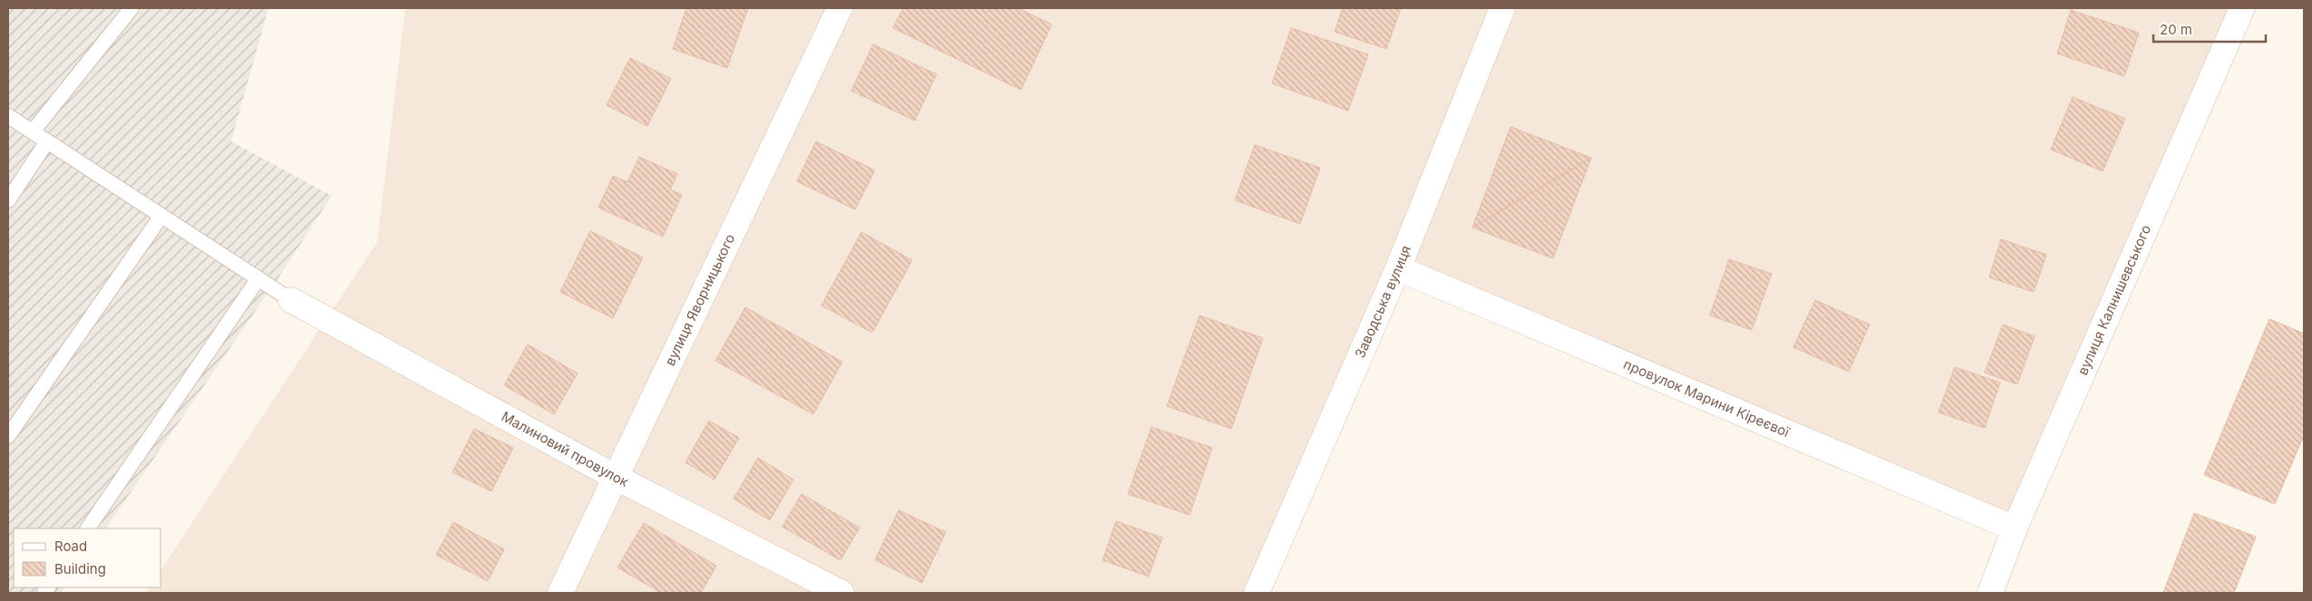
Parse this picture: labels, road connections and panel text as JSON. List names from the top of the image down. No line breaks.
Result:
{"streets":{"street":["вулиця Калнишевського","вулиця Яворницького","Заводська вулиця","провулок Марини Кіреєвої","Малиновий провулок"]},"crossings":[["вулиця Калнишевського","провулок Марини Кіреєвої"],["вулиця Яворницького","Малиновий провулок"],["Заводська вулиця","провулок Марини Кіреєвої"]],"legend":["Road","Building"],"scale_bar":"20 m"}
